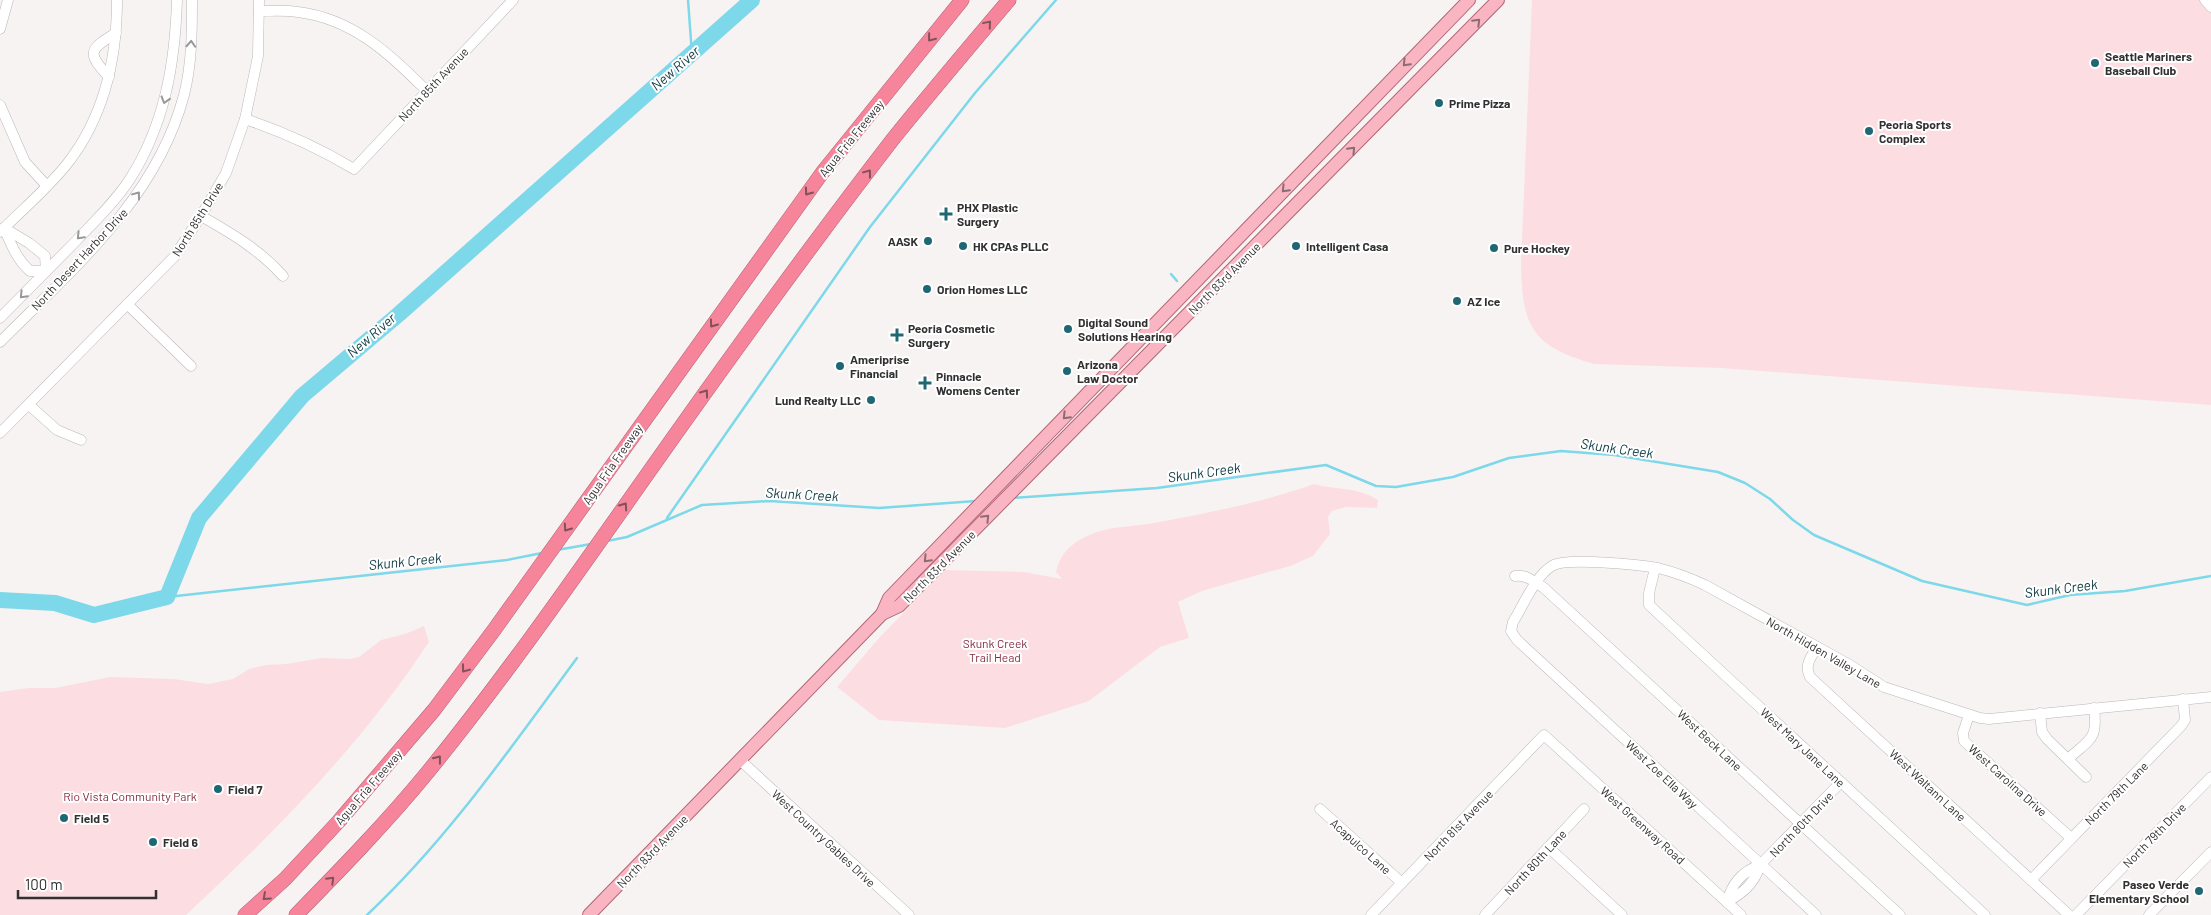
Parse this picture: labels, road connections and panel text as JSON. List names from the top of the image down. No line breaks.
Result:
{"streets":{"highway":["Agua Fria Freeway"],"main road":["North 83rd Avenue"],"street":["North 85th Avenue","North 85th Drive","North Desert Harbor Drive","North Hidden Valley Lane","West Beck Lane","West Mary Jane Lane","West Zoe Ella Way","West Carolina Drive","West Waltann Lane","North 79th Lane","North 80th Drive","North 81st Avenue","West Greenway Road","North 79th Drive","West Country Gables Drive","Acapulco Lane","North 80th Lane"]},"crossings":[["North 85th Avenue","North 85th Drive"],["North 83rd Avenue","West Country Gables Drive"],["North Hidden Valley Lane","West Beck Lane"],["North Hidden Valley Lane","West Mary Jane Lane"],["North Hidden Valley Lane","West Zoe Ella Way"],["North Hidden Valley Lane","West Carolina Drive"],["North Hidden Valley Lane","West Waltann Lane"],["North Hidden Valley Lane","North 79th Lane"],["West Beck Lane","North 80th Drive"],["West Mary Jane Lane","North 80th Drive"],["West Zoe Ella Way","North 80th Drive"],["West Carolina Drive","North 79th Lane"],["West Waltann Lane","North 79th Lane"],["North 80th Drive","West Greenway Road"],["North 81st Avenue","West Greenway Road"],["North 81st Avenue","Acapulco Lane"]],"water":["New River","Skunk Creek"],"parks":["Skunk Creek Trail Head","Rio Vista Community Park"],"places":{"other":["Seattle Mariners Baseball Club","Prime Pizza","Peoria Sports Complex","AASK","HK CPAs PLLC","Intelligent Casa","Pure Hockey","Orion Homes LLC","AZ Ice","Digital Sound Solutions Hearing","Ameriprise Financial","Arizona Law Doctor","Lund Realty LLC","Field 7","Field 5","Field 6","Paseo Verde Elementary School"],"health":["PHX Plastic Surgery","Peoria Cosmetic Surgery","Pinnacle Womens Center"]},"scale_bar":"100 m"}
